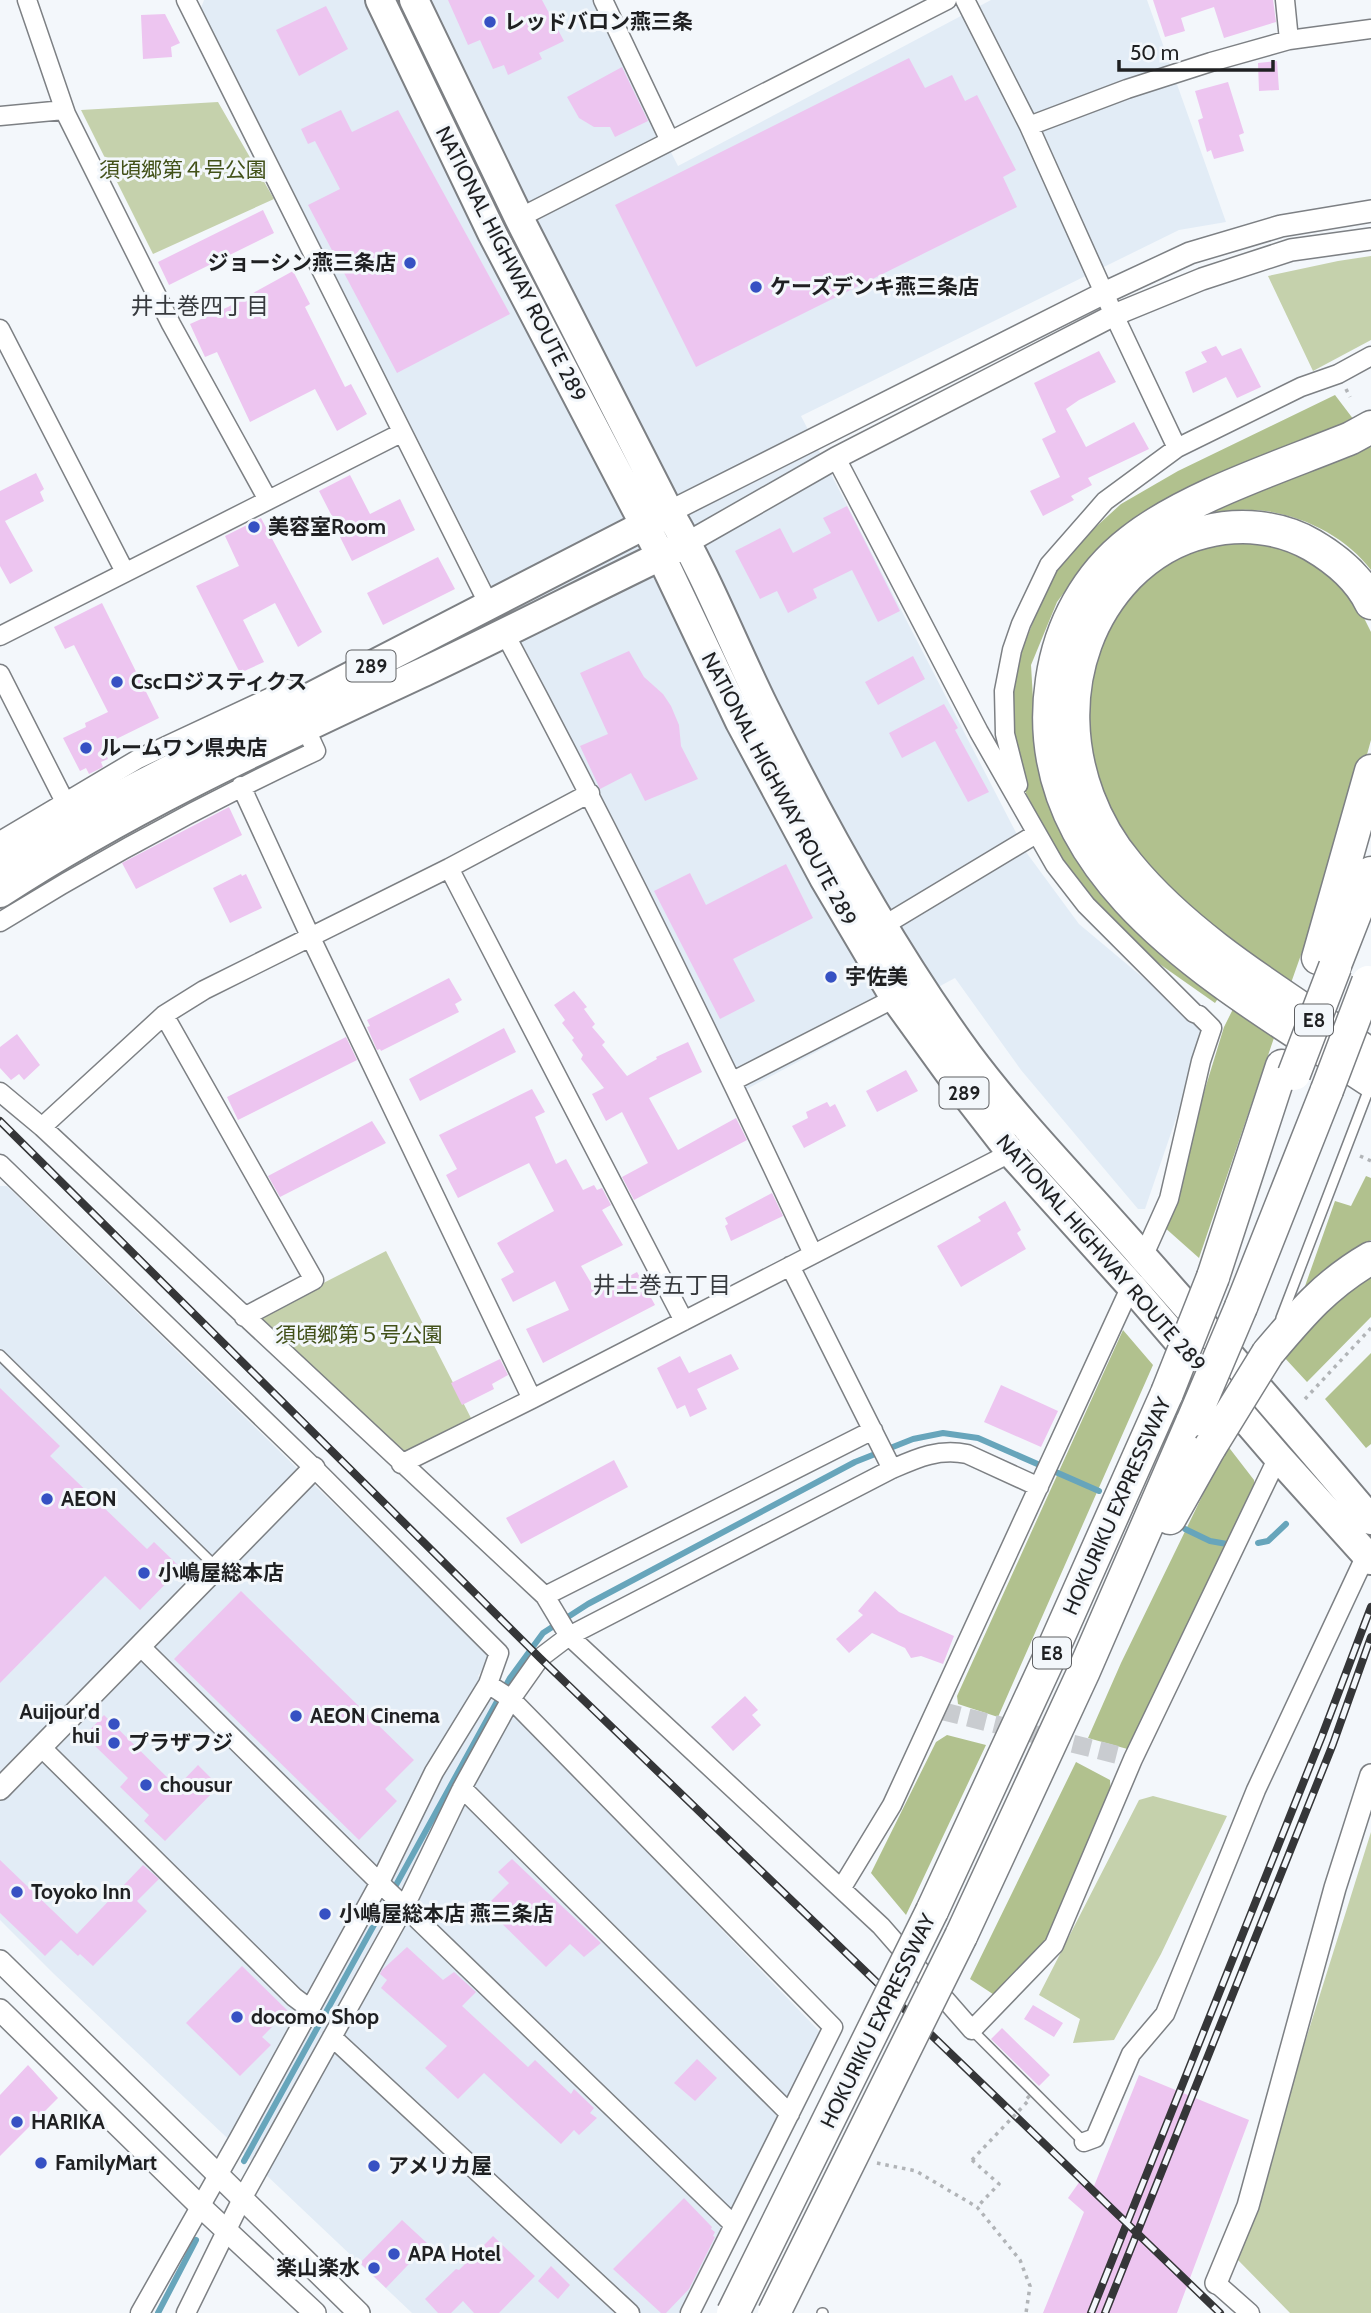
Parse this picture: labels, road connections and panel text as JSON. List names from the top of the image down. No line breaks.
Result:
{"streets":{"highway":["NATIONAL HIGHWAY ROUTE 289","289","E8","HOKURIKU EXPRESSWAY"]},"crossings":[["NATIONAL HIGHWAY ROUTE 289","289"]],"districts":["井土巻四丁目","井土巻五丁目"],"parks":["須頃郷第４号公園","須頃郷第５号公園"],"places":["レッドバロン燕三条","ジョーシン燕三条店","ケーズデンキ燕三条店","美容室Room","Cscロジスティクス","ルームワン県央店","宇佐美","AEON","小嶋屋総本店","AEON Cinema","Auijour'd hui","プラザフジ","chousur","Toyoko Inn","小嶋屋総本店 燕三条店","docomo Shop","HARIKA","FamilyMart","アメリカ屋","APA Hotel","楽山楽水"],"scale_bar":"50 m"}
